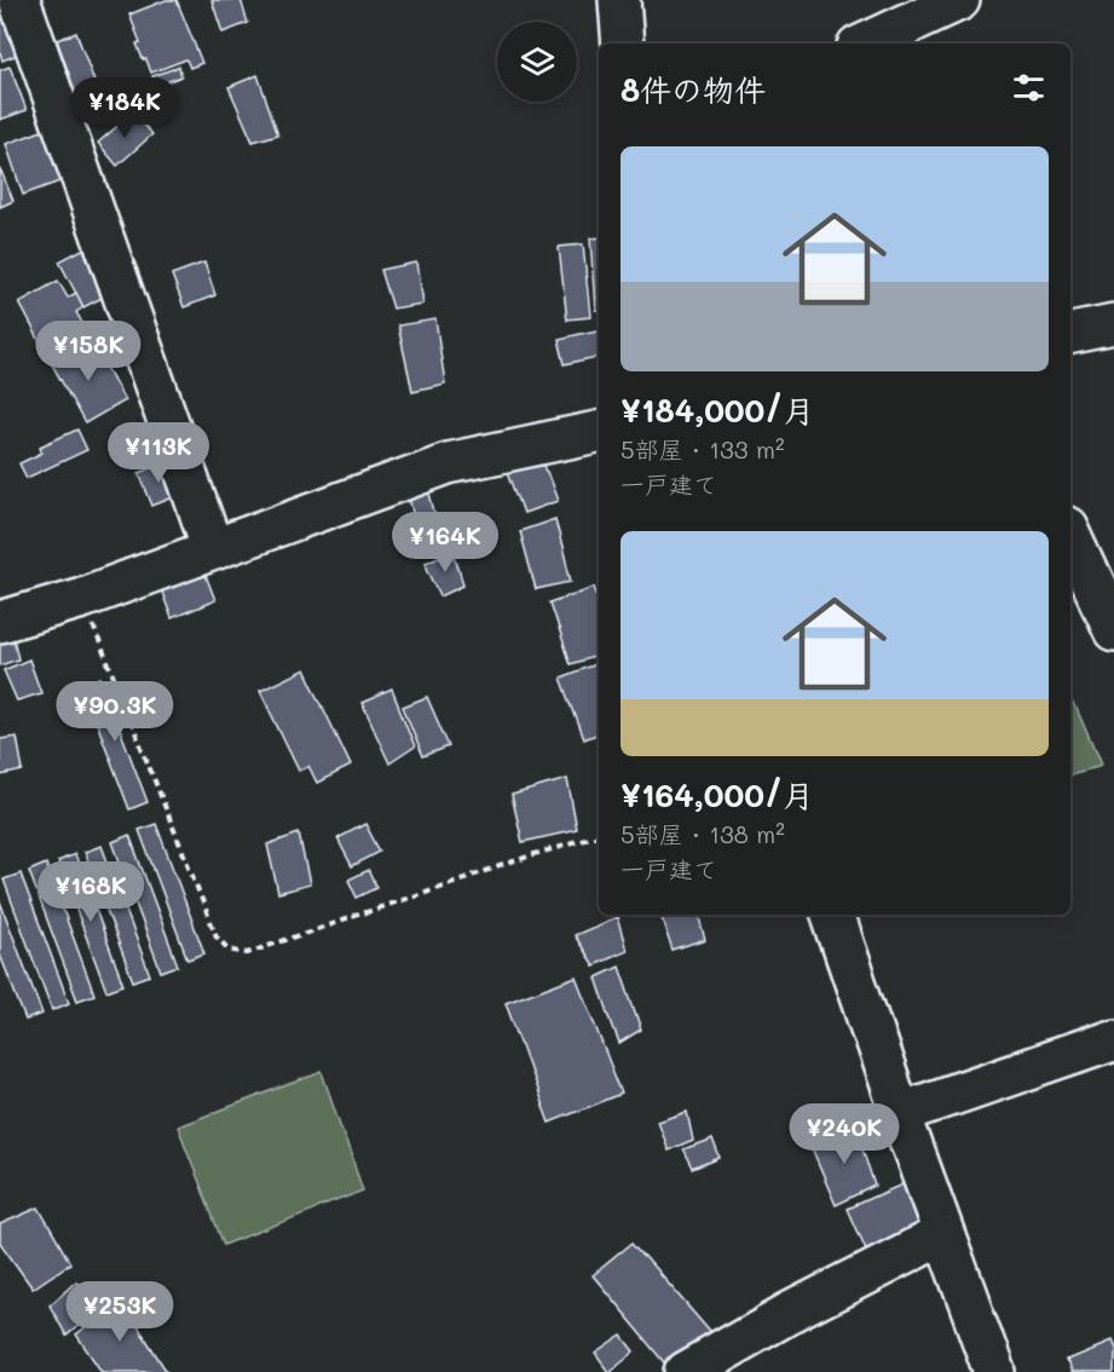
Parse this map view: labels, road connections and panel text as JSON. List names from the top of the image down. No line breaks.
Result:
{"page":{"heading":"8件の物件","price":["¥184K","¥158K","¥113K","¥164K","¥90.3K","¥168K","¥240K","¥253K"],"list":[{"name":"¥184,000/月","note":"5部屋 · 133 m² · 一戸建て"},{"name":"¥164,000/月","note":"5部屋 · 138 m² · 一戸建て"}]}}
